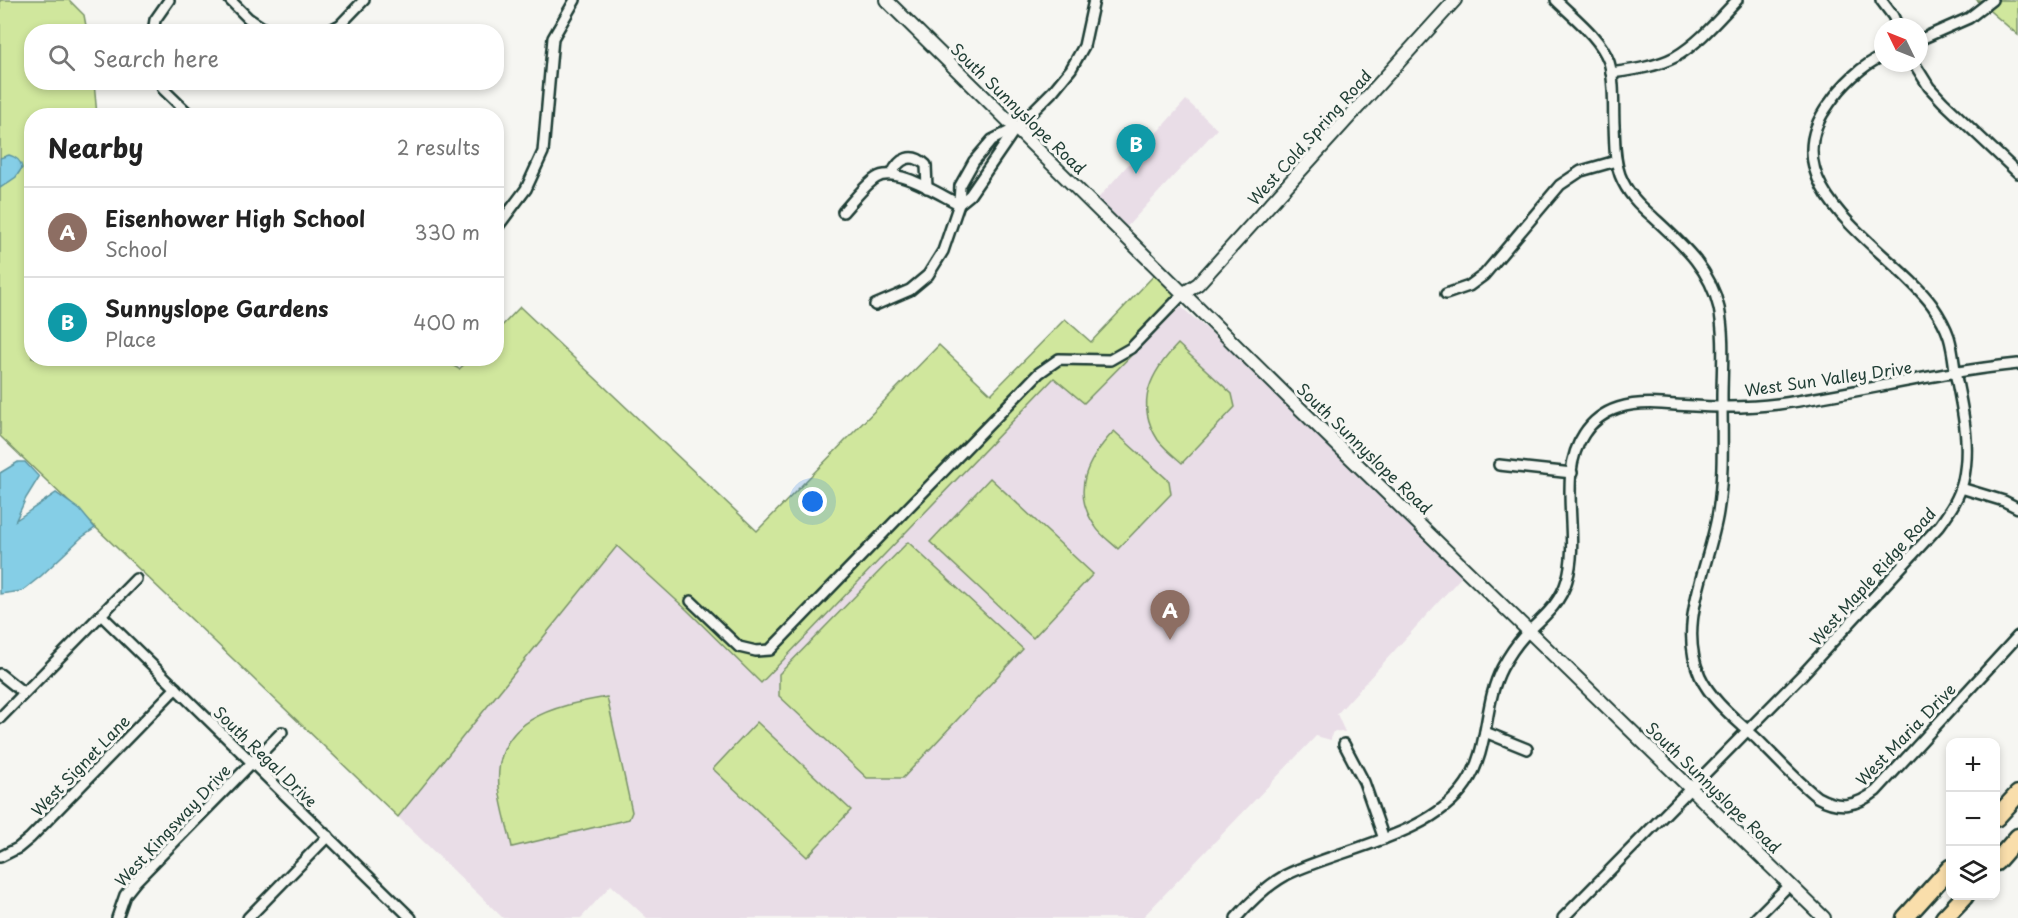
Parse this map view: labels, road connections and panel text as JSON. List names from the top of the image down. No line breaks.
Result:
{"streets":{"street":["South Sunnyslope Road","West Cold Spring Road","West Sun Valley Drive","West Maple Ridge Road","West Maria Drive","South Regal Drive","West Signet Lane","West Kingsway Drive"]},"crossings":[["South Sunnyslope Road","West Cold Spring Road"],["South Sunnyslope Road","West Sun Valley Drive"],["South Sunnyslope Road","West Maple Ridge Road"],["West Sun Valley Drive","West Maple Ridge Road"],["South Regal Drive","West Signet Lane"],["South Regal Drive","West Kingsway Drive"]],"north":"top left","page":{"search":"Search here","heading":["Nearby","2 results"],"pins":["B","A"],"list":[{"mark":"A","name":"Eisenhower High School","note":"School","value":"330 m"},{"mark":"B","name":"Sunnyslope Gardens","note":"Place","value":"400 m"}],"map_buttons":["+","−"]}}
